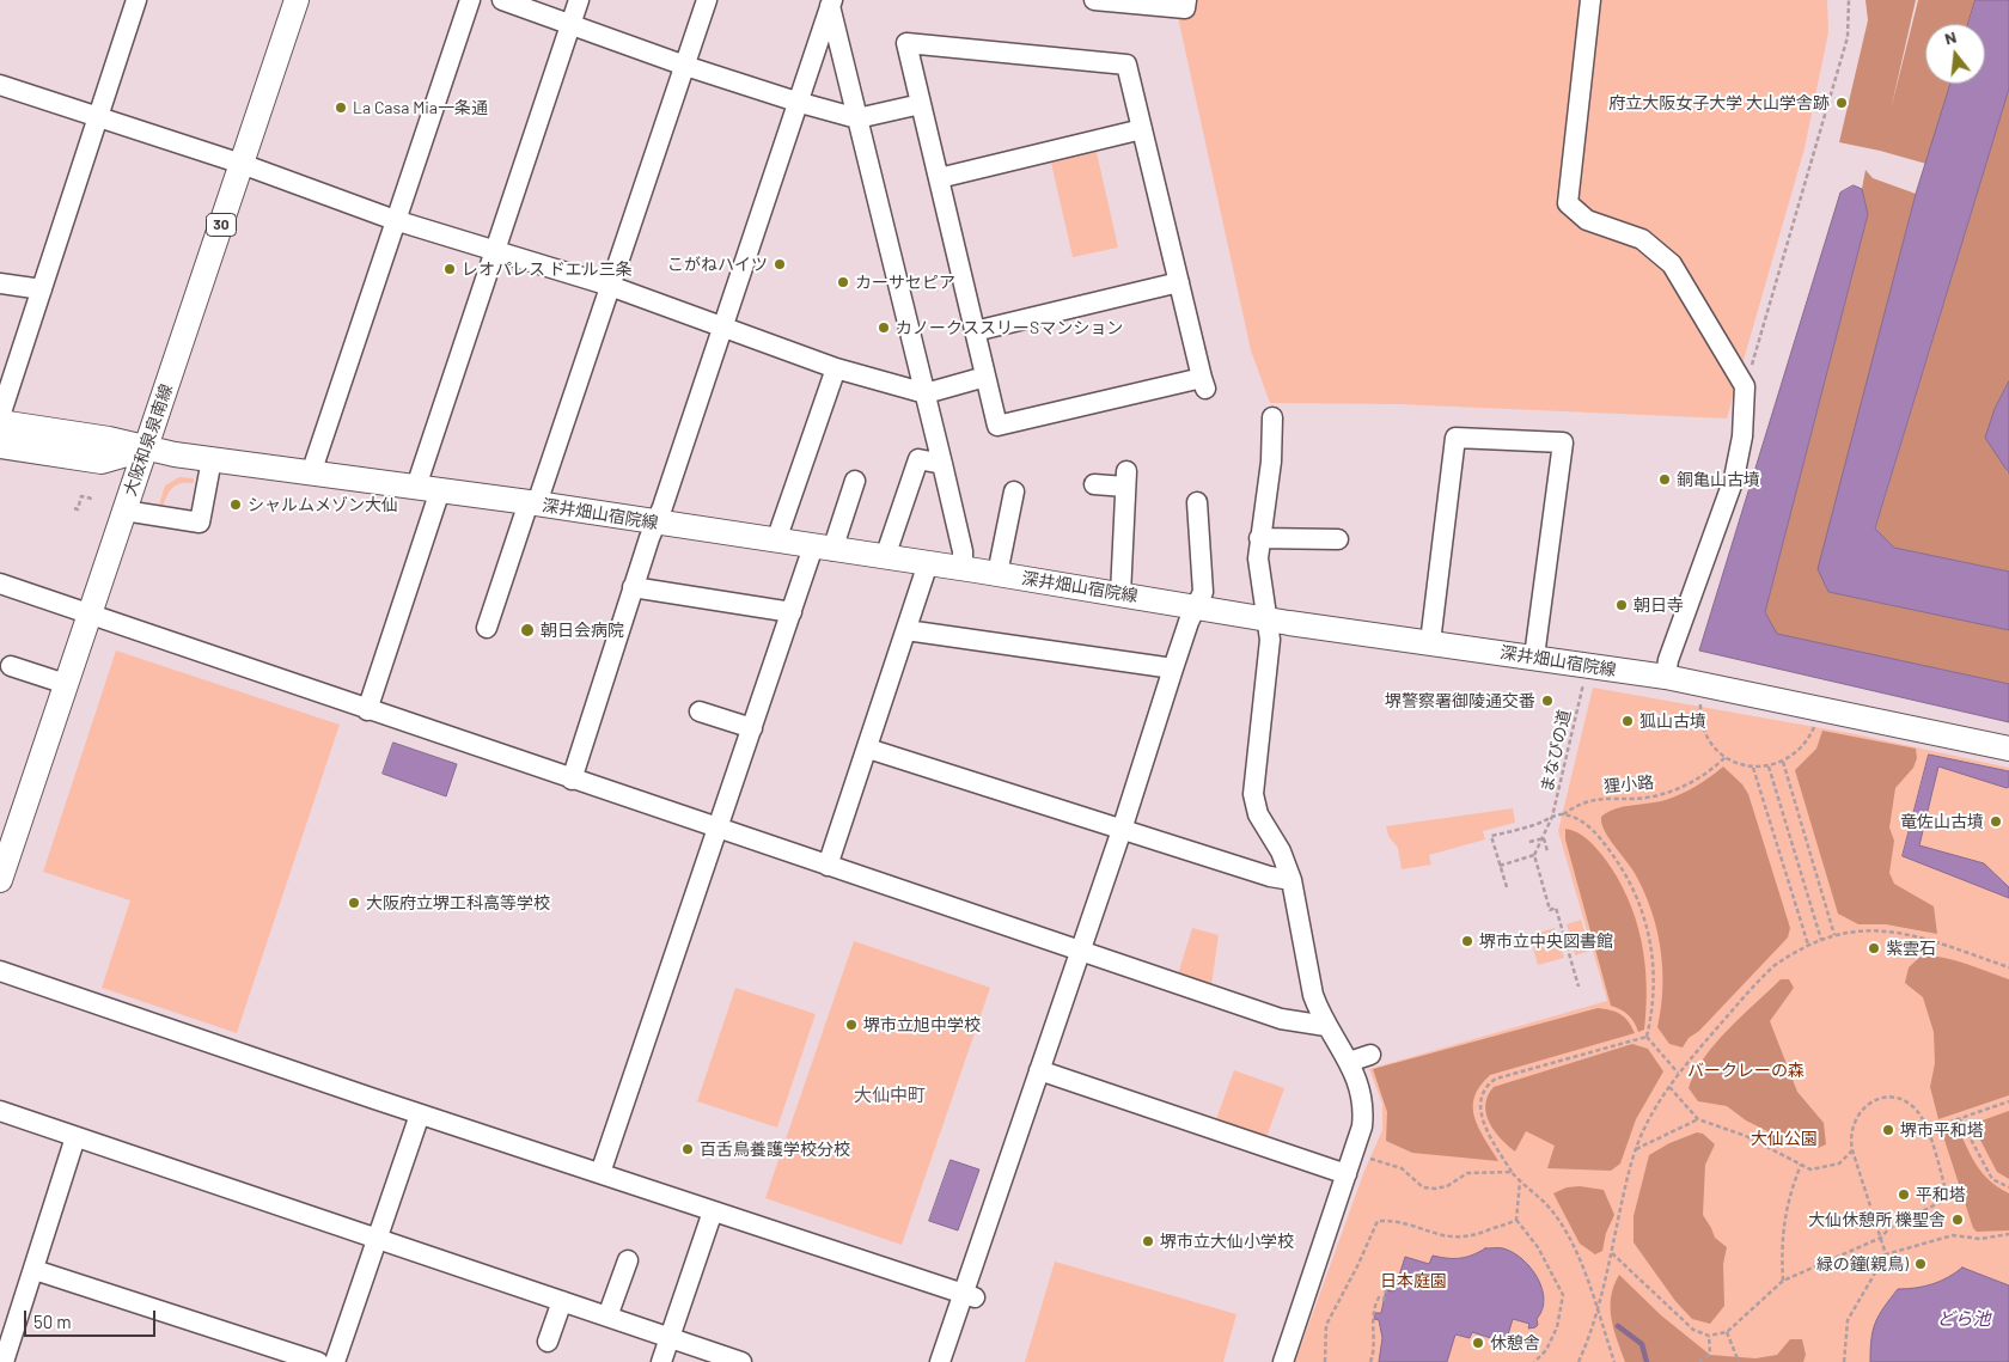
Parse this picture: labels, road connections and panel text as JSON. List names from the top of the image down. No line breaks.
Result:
{"streets":{"main road":["30","大阪和泉泉南線","深井畑山宿院線"],"path":["まなびの道","狸小路"]},"crossings":[["大阪和泉泉南線","深井畑山宿院線"],["まなびの道","狸小路"]],"districts":["大仙中町"],"water":["どら池"],"parks":["バークレーの森","大仙公園","日本庭園"],"places":["府立大阪女子大学 大山学舎跡","La Casa Mia一条通","こがねハイツ","レオパレス ドエル三条","カーサセピア","カノークススリーSマンション","銅亀山古墳","シャルムメゾン大仙","朝日寺","朝日会病院","堺警察署御陵通交番","狐山古墳","竜佐山古墳","大阪府立堺工科高等学校","堺市立中央図書館","紫雲石","堺市立旭中学校","堺市平和塔","百舌鳥養護学校分校","平和塔","大仙休憩所 櫟聖舎","堺市立大仙小学校","緑の鐘(親鳥)","休憩舎"],"scale_bar":"50 m","north":"top"}
